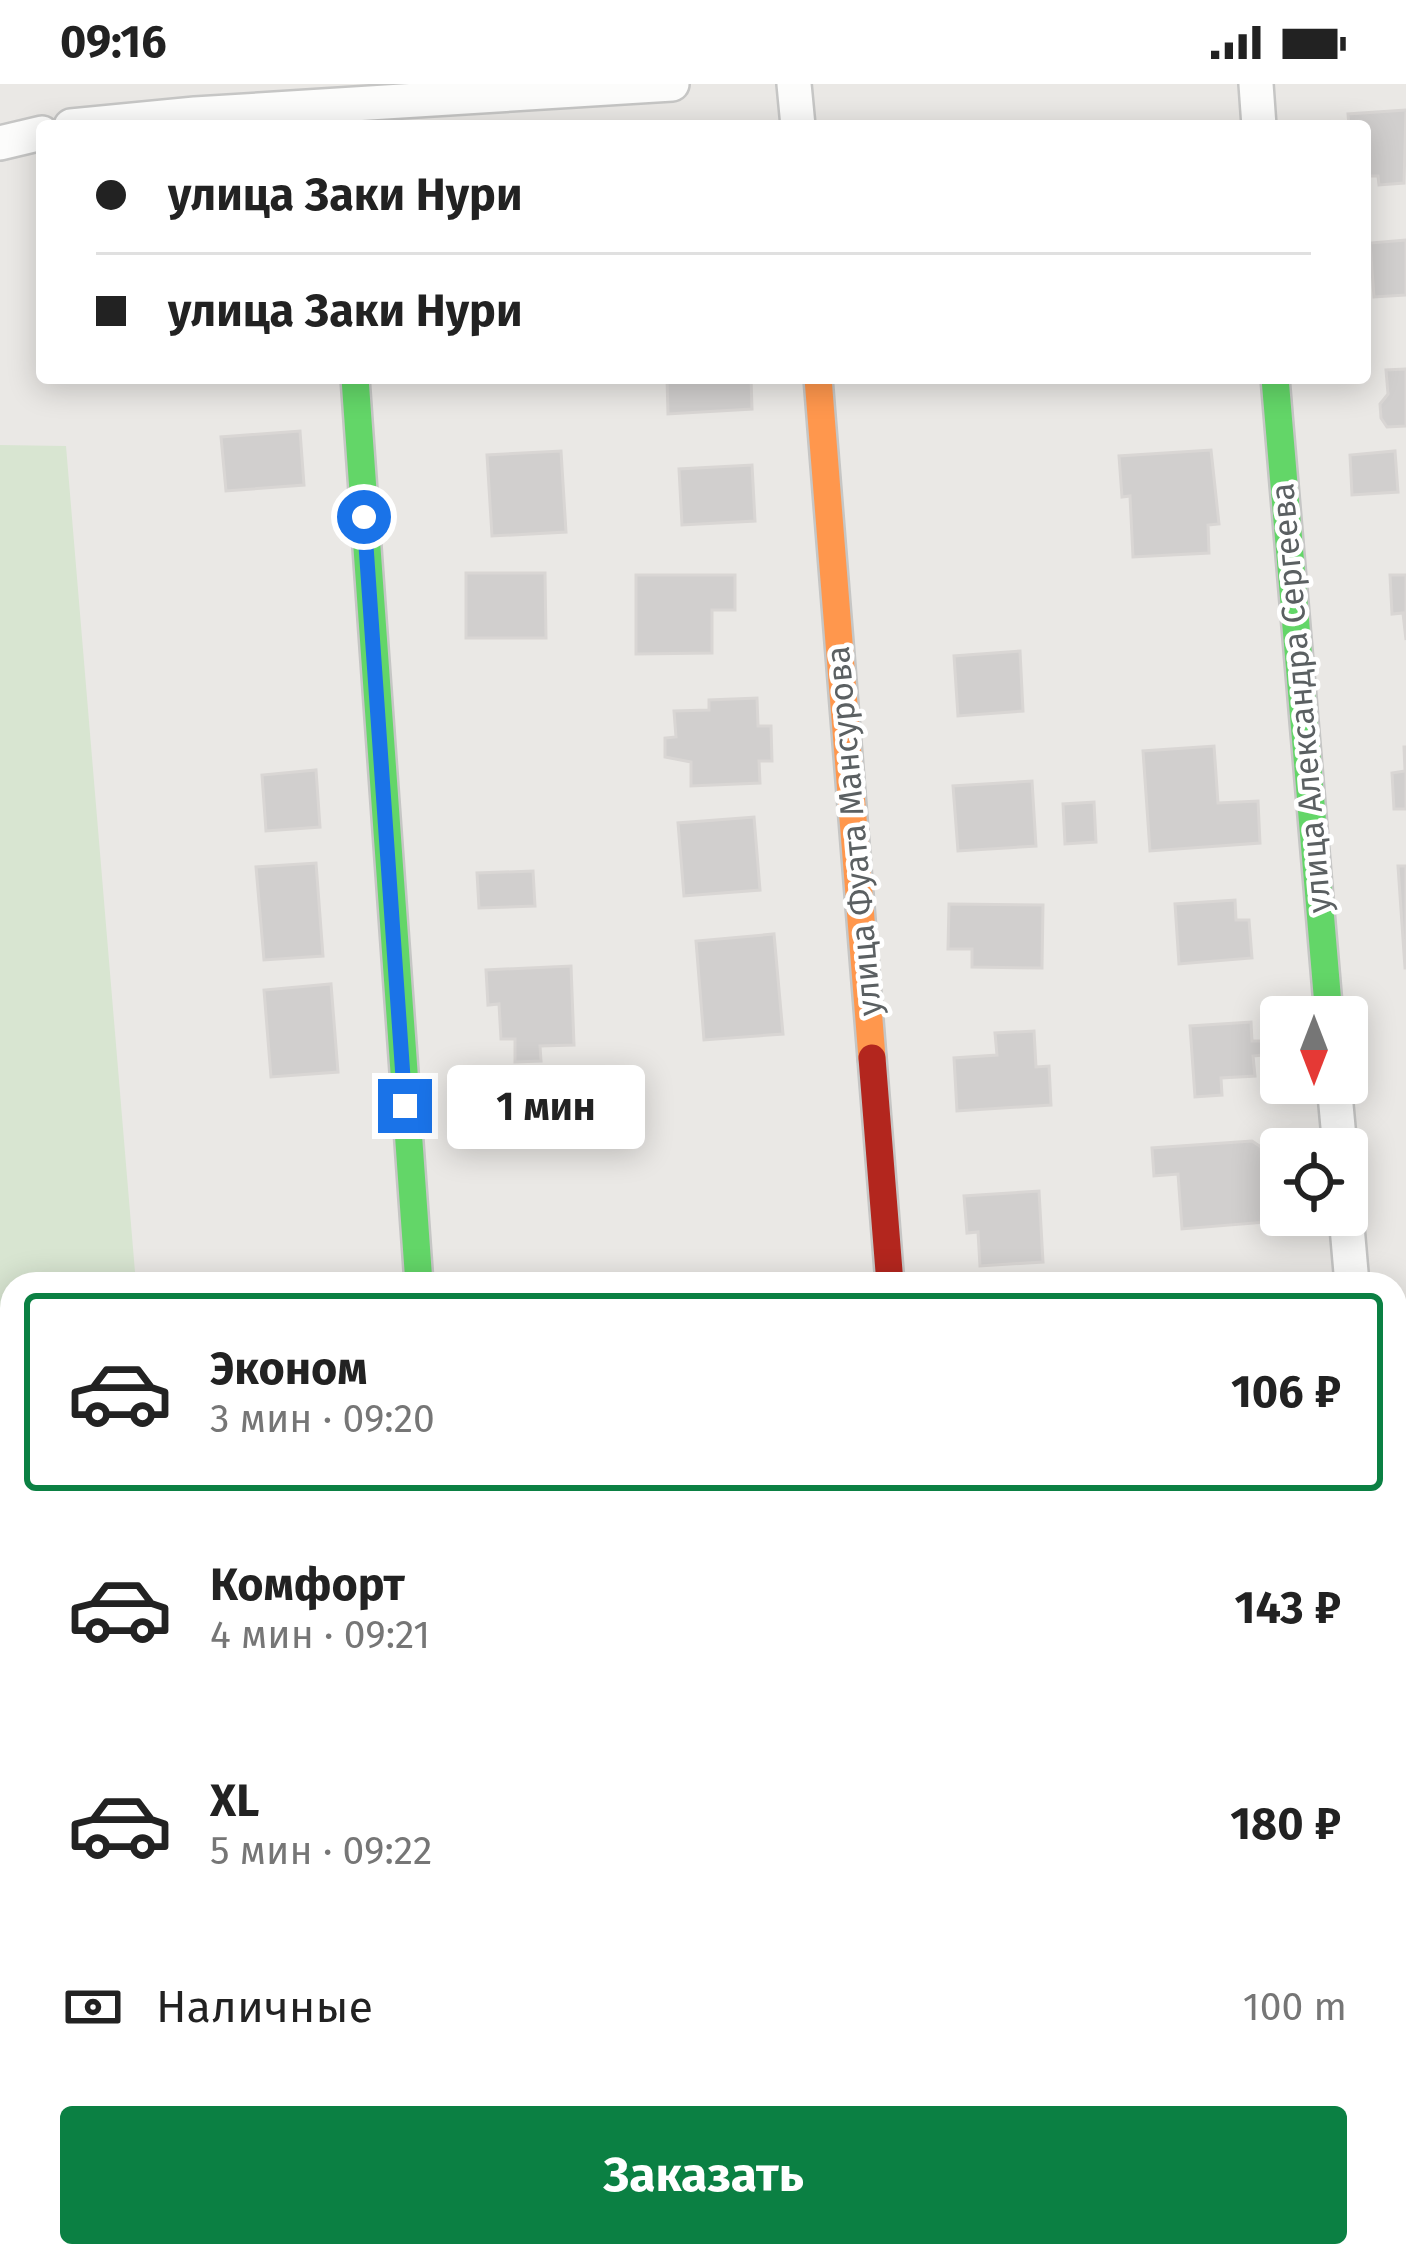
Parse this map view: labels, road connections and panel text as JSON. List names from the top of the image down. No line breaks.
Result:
{"streets":{"street":["улица Александра Сергеева","улица Фуата Мансурова"]},"north":"bottom","page":{"status":"09:16","banner":["улица Заки Нури","улица Заки Нури"],"bubble":"1 мин","list":[{"name":"Эконом","note":"3 мин · 09:20","value":"106 ₽"},{"name":"Комфорт","note":"4 мин · 09:21","value":"143 ₽"},{"name":"XL","note":"5 мин · 09:22","value":"180 ₽"}],"pay":["Наличные","100 m"],"buttons":"Заказать"}}
